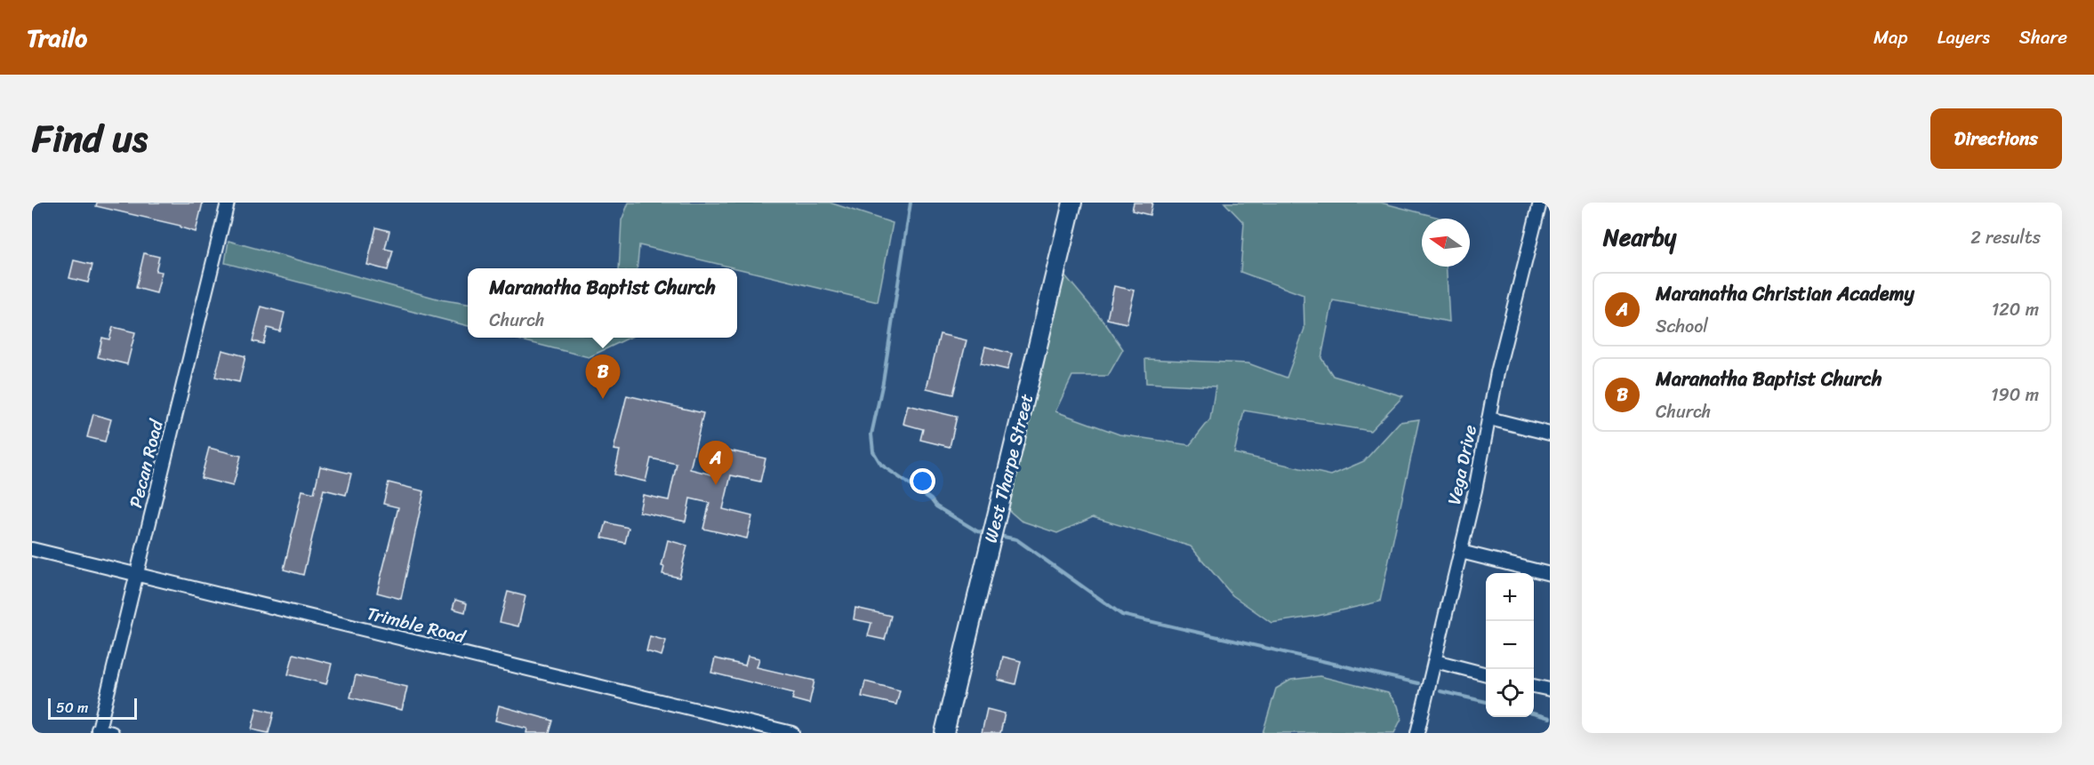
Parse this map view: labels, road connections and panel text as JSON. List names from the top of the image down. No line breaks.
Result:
{"streets":{"main road":["West Tharpe Street"],"street":["Pecan Road","Vega Drive","Trimble Road"]},"crossings":[["Pecan Road","Trimble Road"]],"scale_bar":"50 m","north":"left","page":{"header":"Trailo","nav":["Map","Layers","Share"],"title":"Find us","buttons":"Directions","heading":["Nearby","2 results"],"popup":["Maranatha Baptist Church","Church"],"list":[{"mark":"A","name":"Maranatha Christian Academy","note":"School","value":"120 m"},{"mark":"B","name":"Maranatha Baptist Church","note":"Church","value":"190 m"}],"pins":["B","A"],"map_buttons":["+","−"],"scale":"50 m"}}
